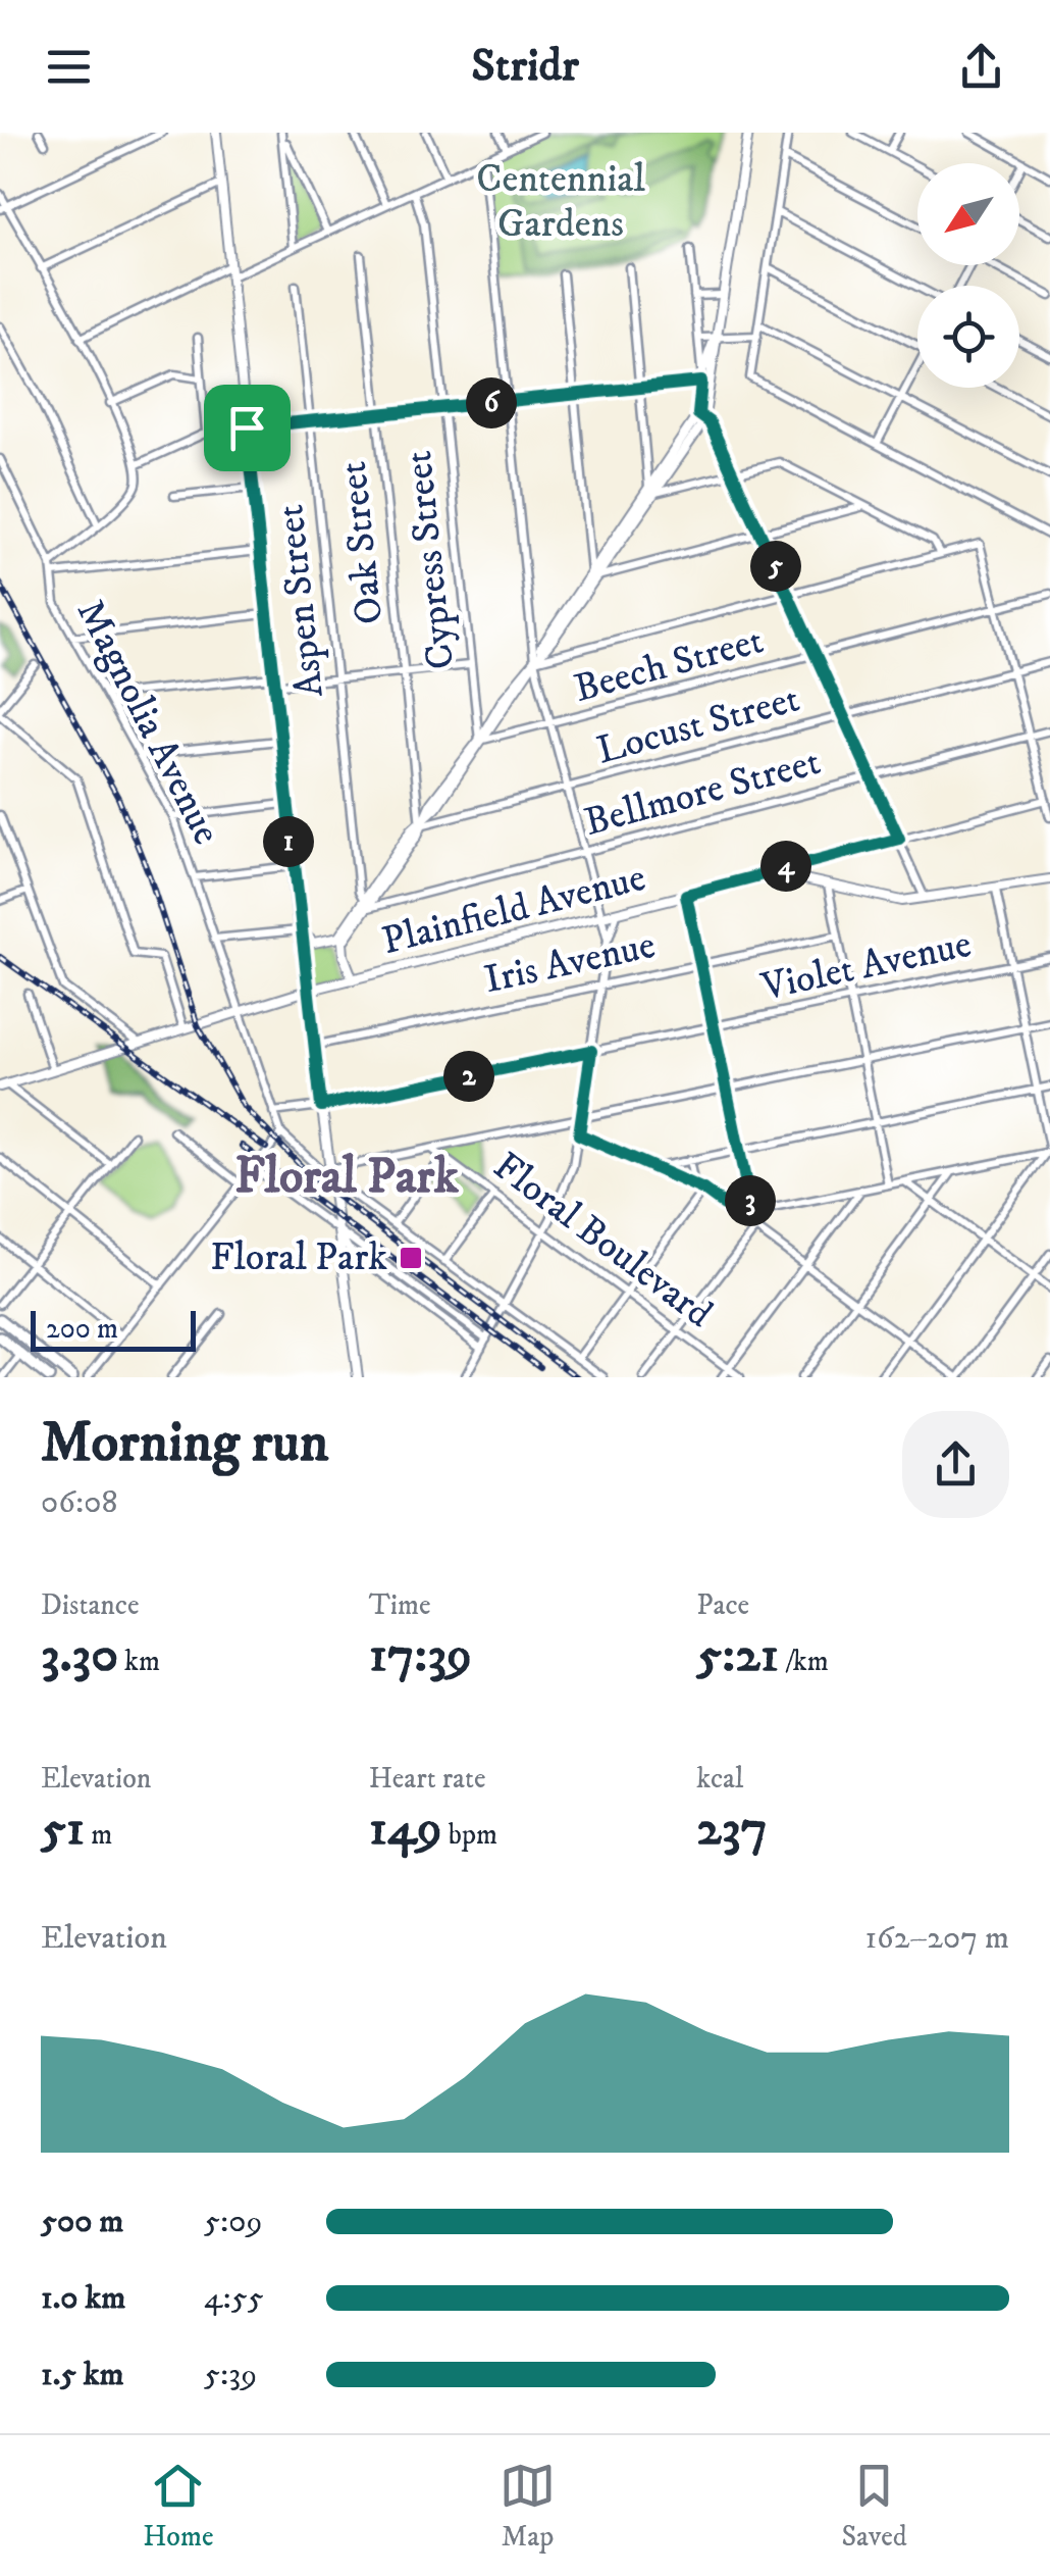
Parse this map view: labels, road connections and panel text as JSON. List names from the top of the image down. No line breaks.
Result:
{"streets":{"main road":["Plainfield Avenue"],"street":["Oak Street","Cypress Street","Aspen Street","Beech Street","Magnolia Avenue","Locust Street","Bellmore Street","Iris Avenue","Violet Avenue","Floral Boulevard"]},"crossings":[["Oak Street","Locust Street"],["Cypress Street","Beech Street"],["Aspen Street","Bellmore Street"],["Magnolia Avenue","Plainfield Avenue"],["Magnolia Avenue","Violet Avenue"]],"districts":["Floral Park"],"parks":["Centennial Gardens"],"places":{"transit":["Floral Park"]},"scale_bar":"200 m","north":"bottom left","page":{"header":"Stridr","pins":["6","5","1","4","2","3"],"scale":"200 m","heading":["Morning run","06:08"],"stats":[["Distance","3.30 km"],["Time","17:39"],["Pace","5:21 /km"],["Elevation","51 m"],["Heart rate","149 bpm"],["kcal","237"]],"chart":["Elevation","162–207 m"],"list":[{"name":"500 m","note":"5:09"},{"name":"1.0 km","note":"4:55"},{"name":"1.5 km","note":"5:39"}],"tabs":["Home","Map","Saved"]}}
